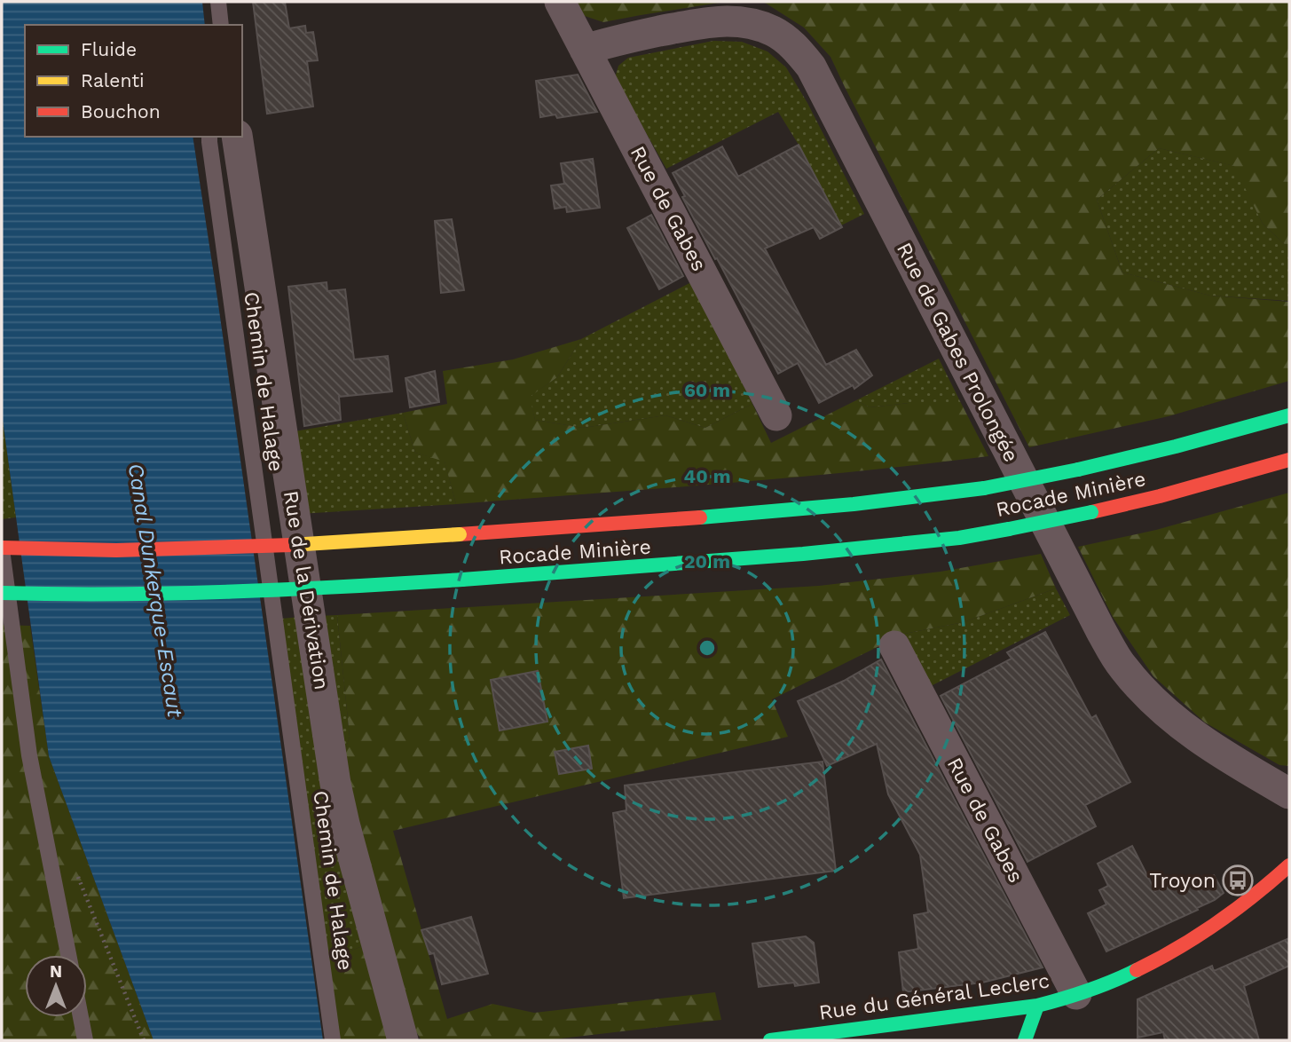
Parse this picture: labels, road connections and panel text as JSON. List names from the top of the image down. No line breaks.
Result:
{"streets":{"main road":["Rocade Minière","Rue du Général Leclerc"],"street":["Rue de Gabes","Rue de Gabes Prolongée","Rue de la Dérivation"],"lane":["Chemin de Halage"]},"crossings":[["Rue de Gabes","Rue de Gabes Prolongée"],["Rue de Gabes","Rue du Général Leclerc"]],"water":["Canal Dunkerque-Escaut"],"places":{"bus stop":["Troyon"]},"legend":["Fluide","Ralenti","Bouchon"],"north":"top","rings":["60 m","40 m","20 m"]}
